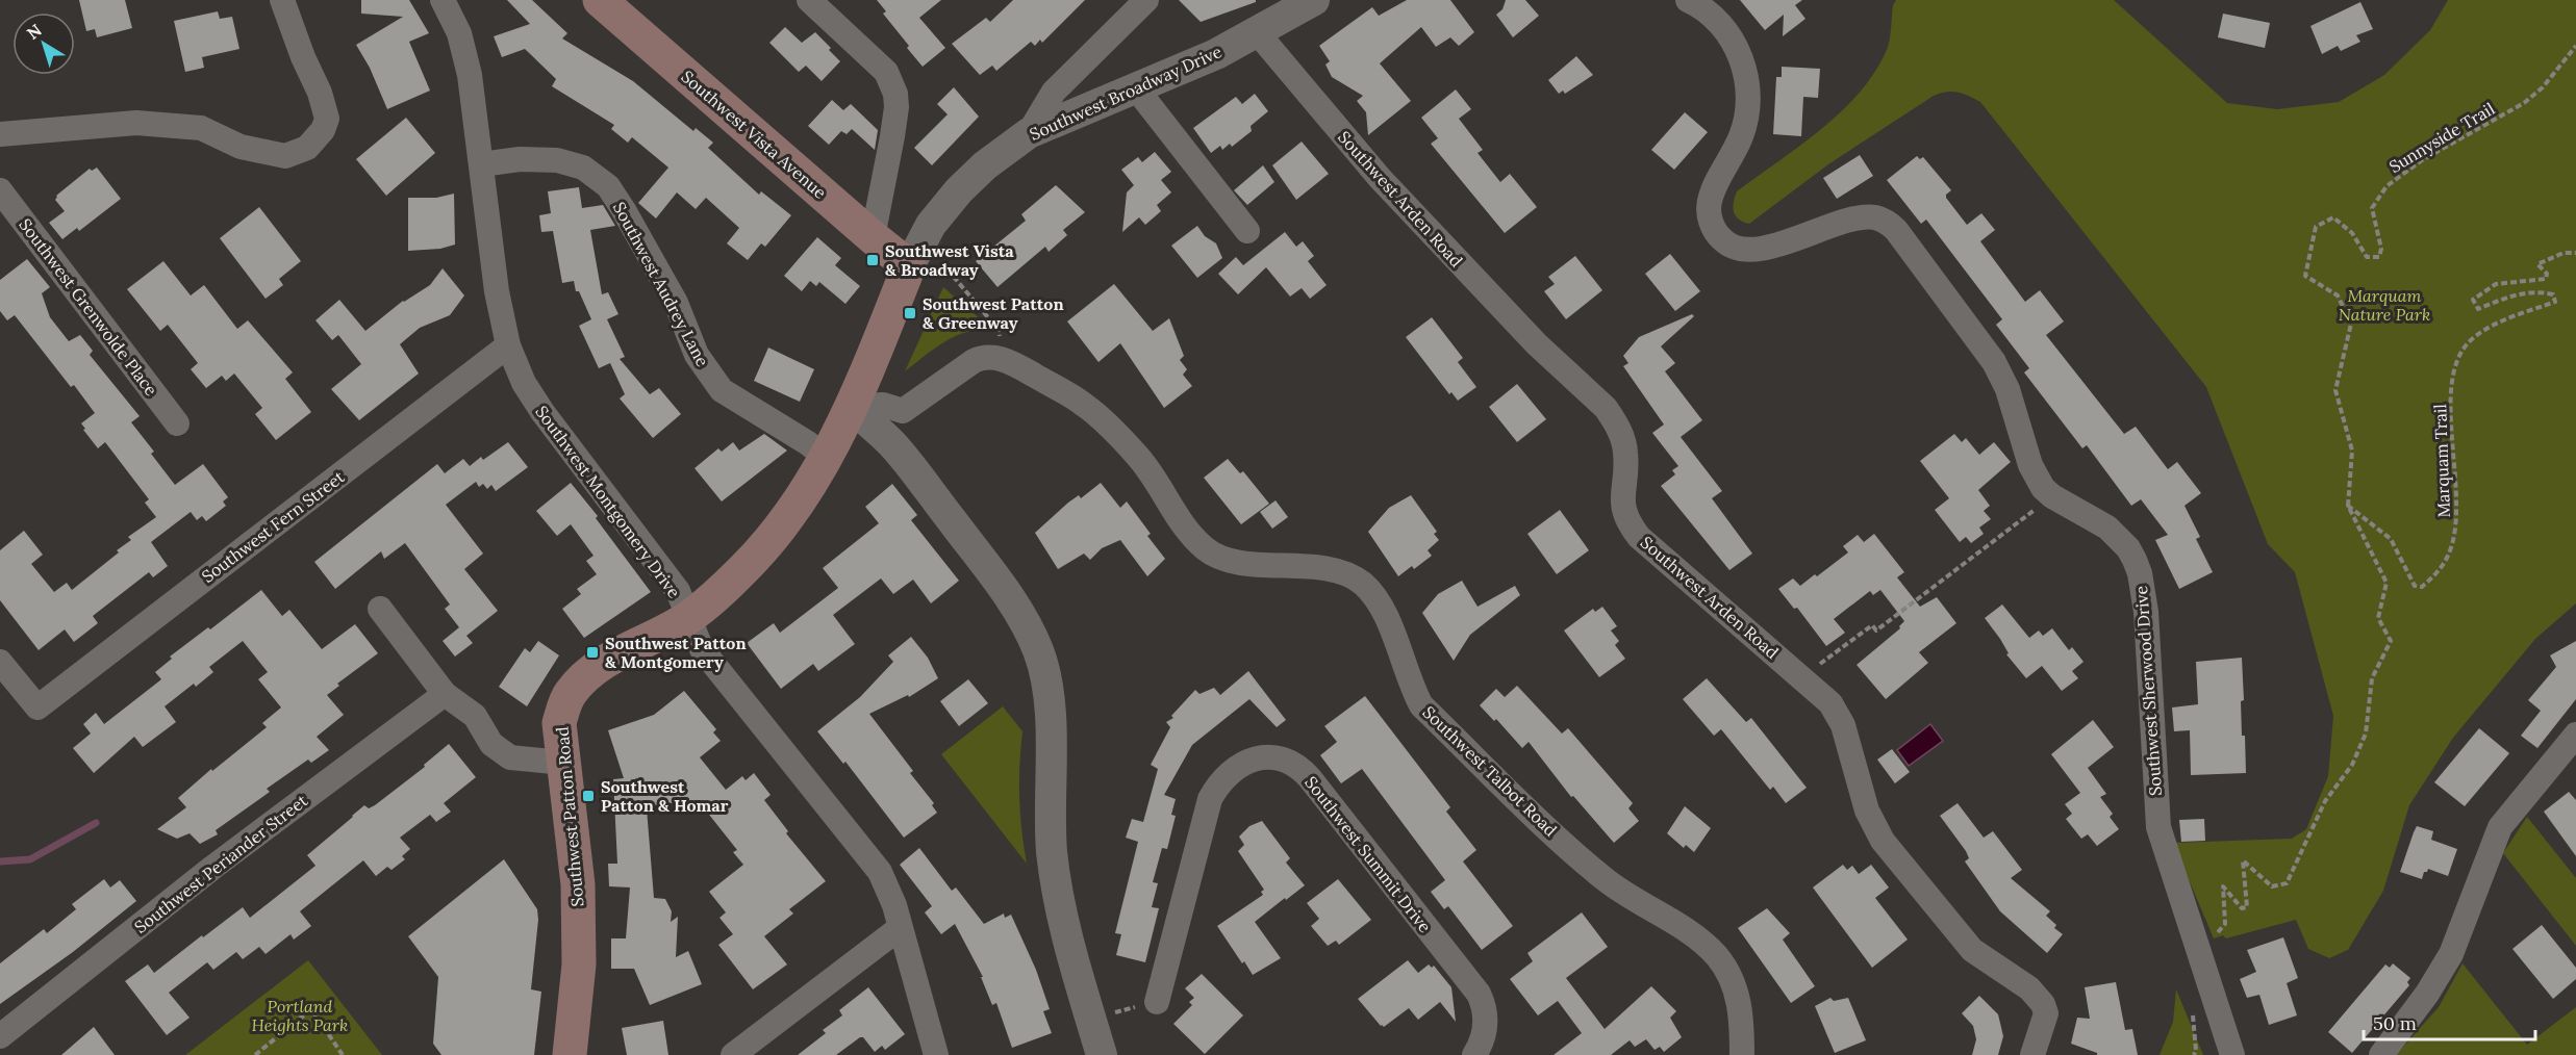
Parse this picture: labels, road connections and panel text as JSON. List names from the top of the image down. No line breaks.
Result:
{"streets":{"main road":["Southwest Vista Avenue","Southwest Patton Road"],"street":["Southwest Broadway Drive","Southwest Arden Road","Southwest Audrey Lane","Southwest Grenwolde Place","Southwest Montgomery Drive","Southwest Fern Street","Southwest Sherwood Drive","Southwest Talbot Road","Southwest Summit Drive","Southwest Periander Street"],"path":["Sunnyside Trail","Marquam Trail"]},"crossings":[["Southwest Broadway Drive","Southwest Vista Avenue"],["Southwest Broadway Drive","Southwest Arden Road"],["Southwest Broadway Drive","Southwest Patton Road"],["Southwest Vista Avenue","Southwest Patton Road"],["Sunnyside Trail","Marquam Trail"],["Southwest Audrey Lane","Southwest Montgomery Drive"],["Southwest Audrey Lane","Southwest Patton Road"],["Southwest Montgomery Drive","Southwest Fern Street"],["Southwest Montgomery Drive","Southwest Patton Road"]],"parks":["Marquam Nature Park","Portland Heights Park"],"places":{"transit":["Southwest Vista & Broadway","Southwest Patton & Greenway","Southwest Patton & Montgomery","Southwest Patton & Homar"]},"scale_bar":"50 m","north":"top left"}
